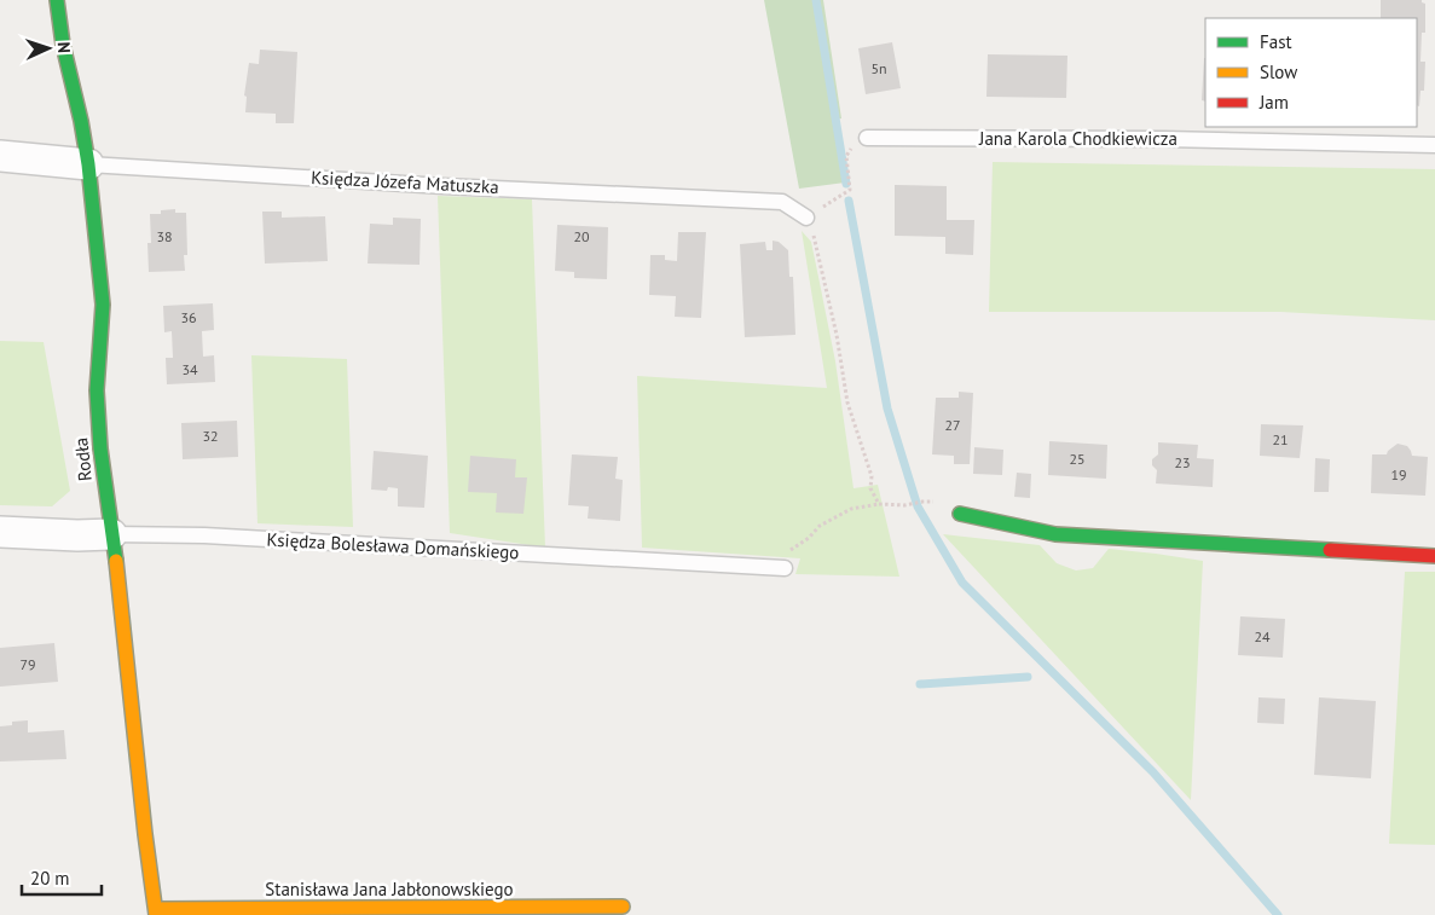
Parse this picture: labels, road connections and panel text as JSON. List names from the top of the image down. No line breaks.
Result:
{"streets":{"street":["Księdza Józefa Matuszka","Rodła","Księdza Bolesława Domańskiego","Stanisława Jana Jabłonowskiego"],"lane":["Jana Karola Chodkiewicza"]},"crossings":[["Księdza Józefa Matuszka","Rodła"],["Rodła","Księdza Bolesława Domańskiego"],["Rodła","Stanisława Jana Jabłonowskiego"]],"house_numbers":["5n","38","20","36","34","27","32","21","25","23","19","24","79"],"legend":["Fast","Slow","Jam"],"scale_bar":"20 m","north":"right"}
